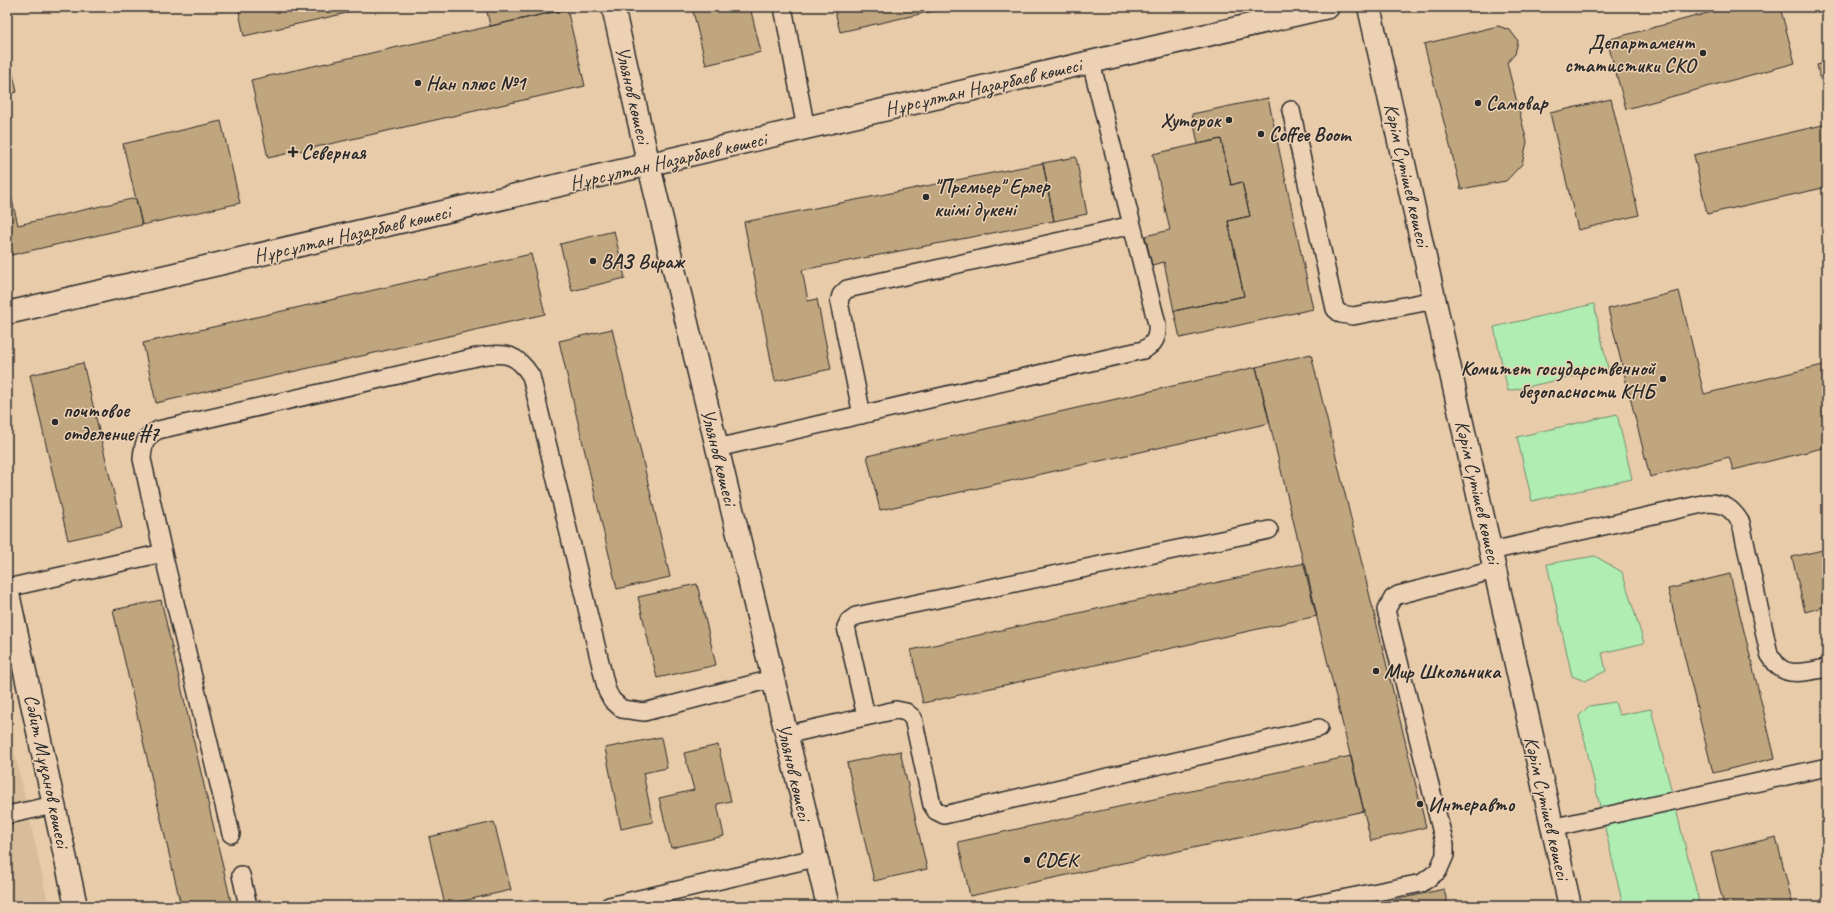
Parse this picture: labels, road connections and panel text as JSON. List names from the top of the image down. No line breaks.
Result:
{"streets":{"street":["Нұрсұлтан Назарбаев көшесі","Ульянов көшесі","Кәрім Сүтішев көшесі","Сәбит Мұқанов көшесі"]},"crossings":[["Нұрсұлтан Назарбаев көшесі","Ульянов көшесі"]],"places":{"other":["Департамент статистики СКО","Нан плюс №1","Самовар","Хуторок","Coffee Boom","\"Премьер\" Ерлер киімі дүкені","ВАЗ Вираж","Комитет государственной безопасности КНБ","почтовое отделение #7","Мир Школьника","Интеравто","CDEK"],"health":["Северная"]}}
